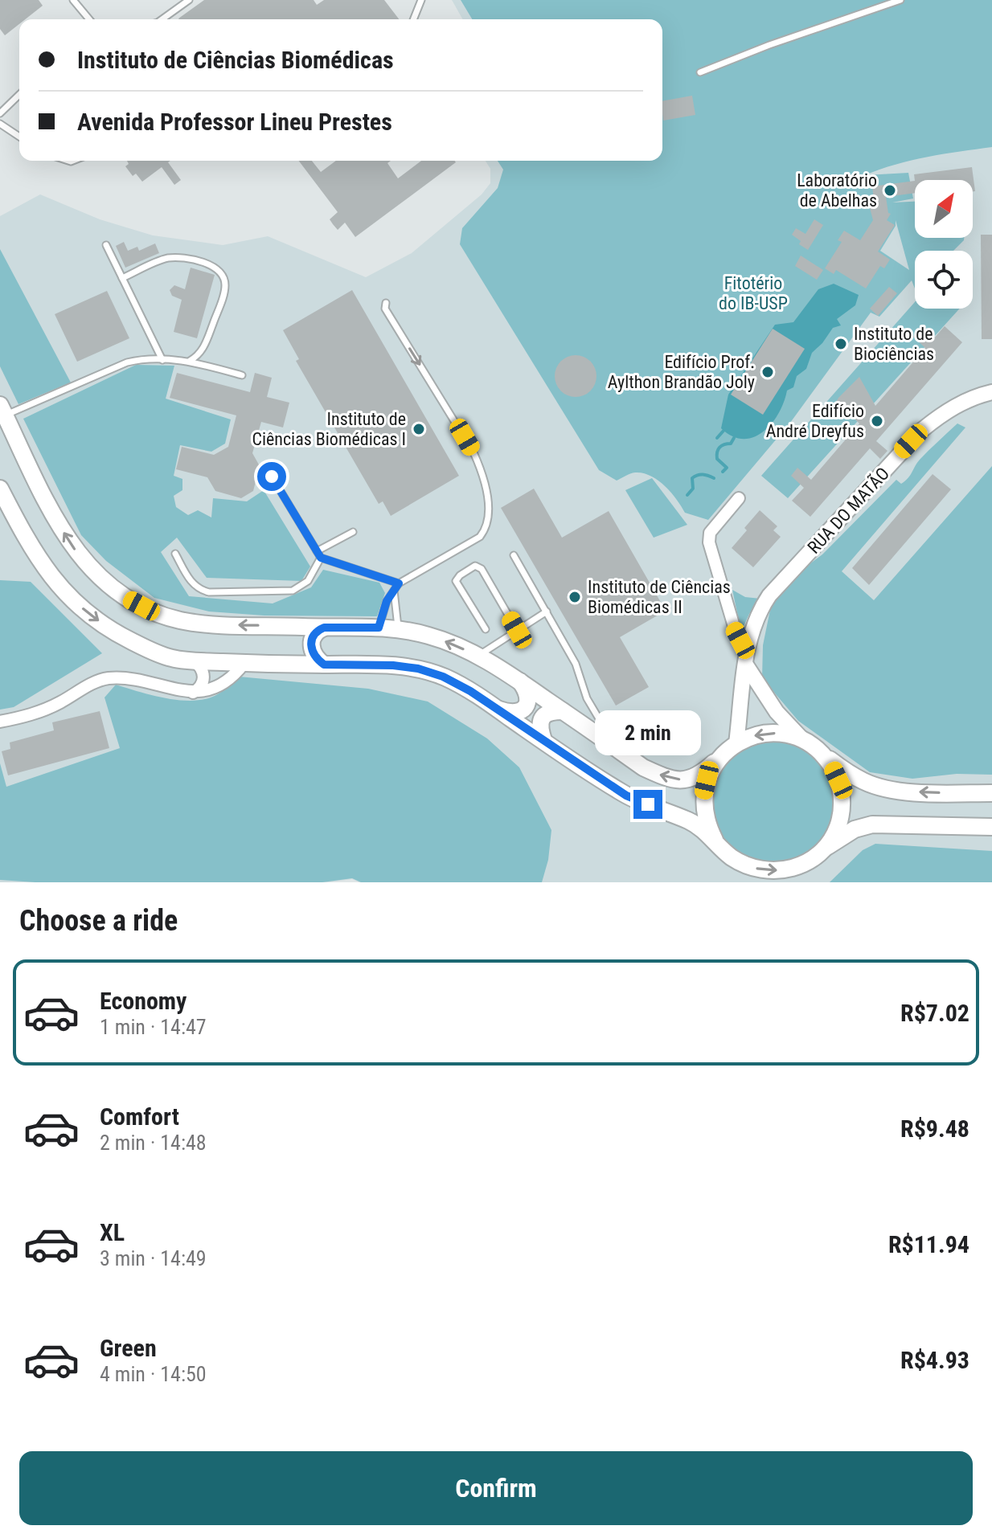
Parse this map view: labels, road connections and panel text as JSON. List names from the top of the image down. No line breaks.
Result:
{"streets":{"street":["RUA DO MATÃO"]},"parks":["Fitotério do IB-USP"],"places":["Laboratório de Abelhas","Instituto de Biociências","Edifício Prof. Aylthon Brandão Joly","Edifício André Dreyfus","Instituto de Ciências Biomédicas I","Instituto de Ciências Biomédicas II"],"north":"top right","page":{"banner":["Instituto de Ciências Biomédicas","Avenida Professor Lineu Prestes"],"bubble":"2 min","heading":"Choose a ride","list":[{"name":"Economy","note":"1 min · 14:47","value":"R$7.02"},{"name":"Comfort","note":"2 min · 14:48","value":"R$9.48"},{"name":"XL","note":"3 min · 14:49","value":"R$11.94"},{"name":"Green","note":"4 min · 14:50","value":"R$4.93"}],"buttons":"Confirm"}}
